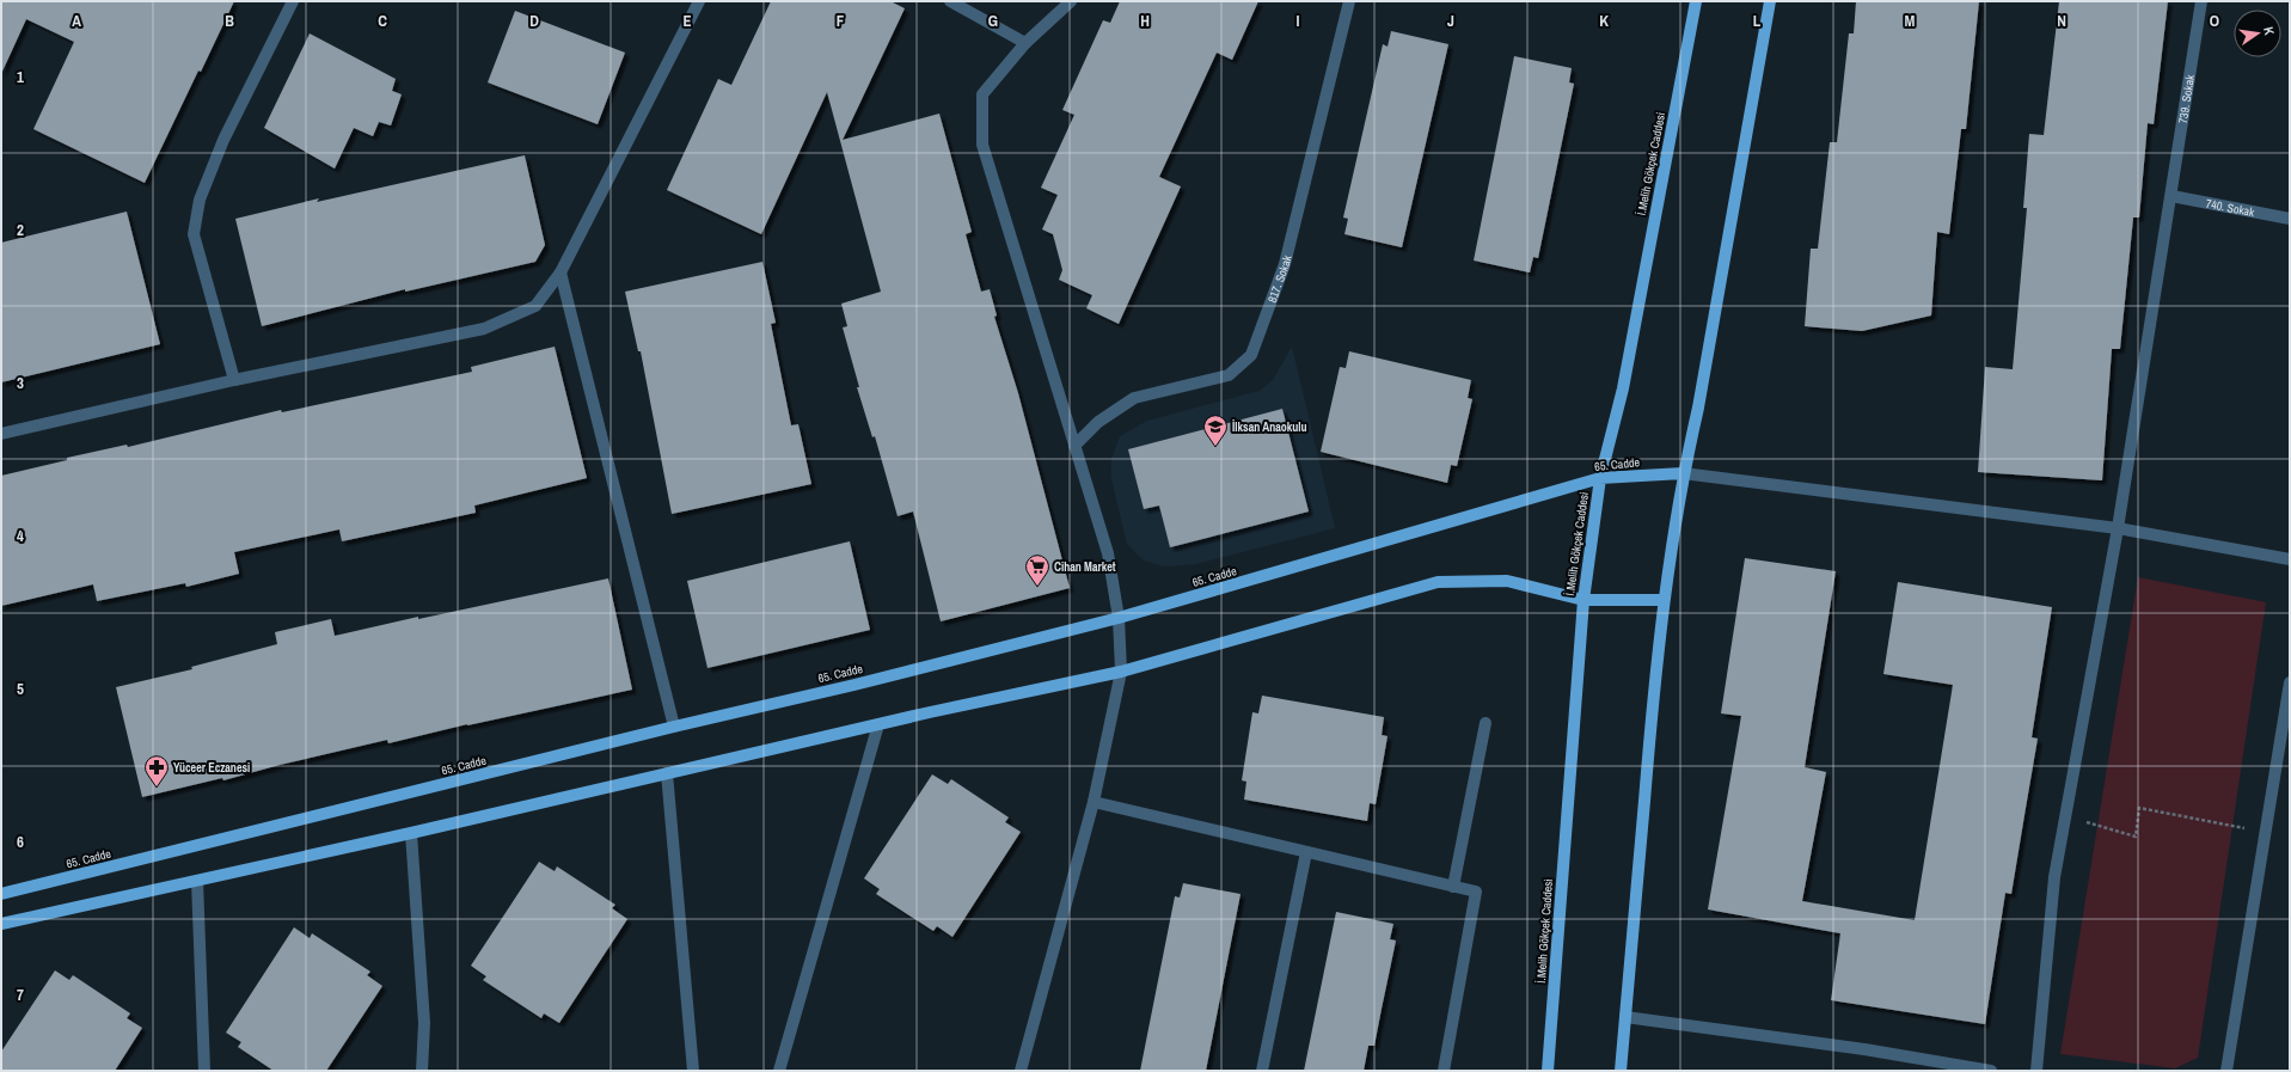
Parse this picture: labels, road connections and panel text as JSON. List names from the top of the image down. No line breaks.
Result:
{"streets":{"main road":["İ.Melih Gökçek Caddesi","65. Cadde"],"street":["739. Sokak","740. Sokak","817. Sokak"]},"crossings":[["739. Sokak","740. Sokak"],["İ.Melih Gökçek Caddesi","65. Cadde"]],"places":{"school or university":["İlksan Anaokulu"],"supermarket":["Cihan Market"],"pharmacy":["Yüceer Eczanesi"]},"north":"right","grid":{"columns":["A","B","C","D","E","F","G","H","I","J","K","L","M","N","O"],"rows":["1","2","3","4","5","6","7"]}}
